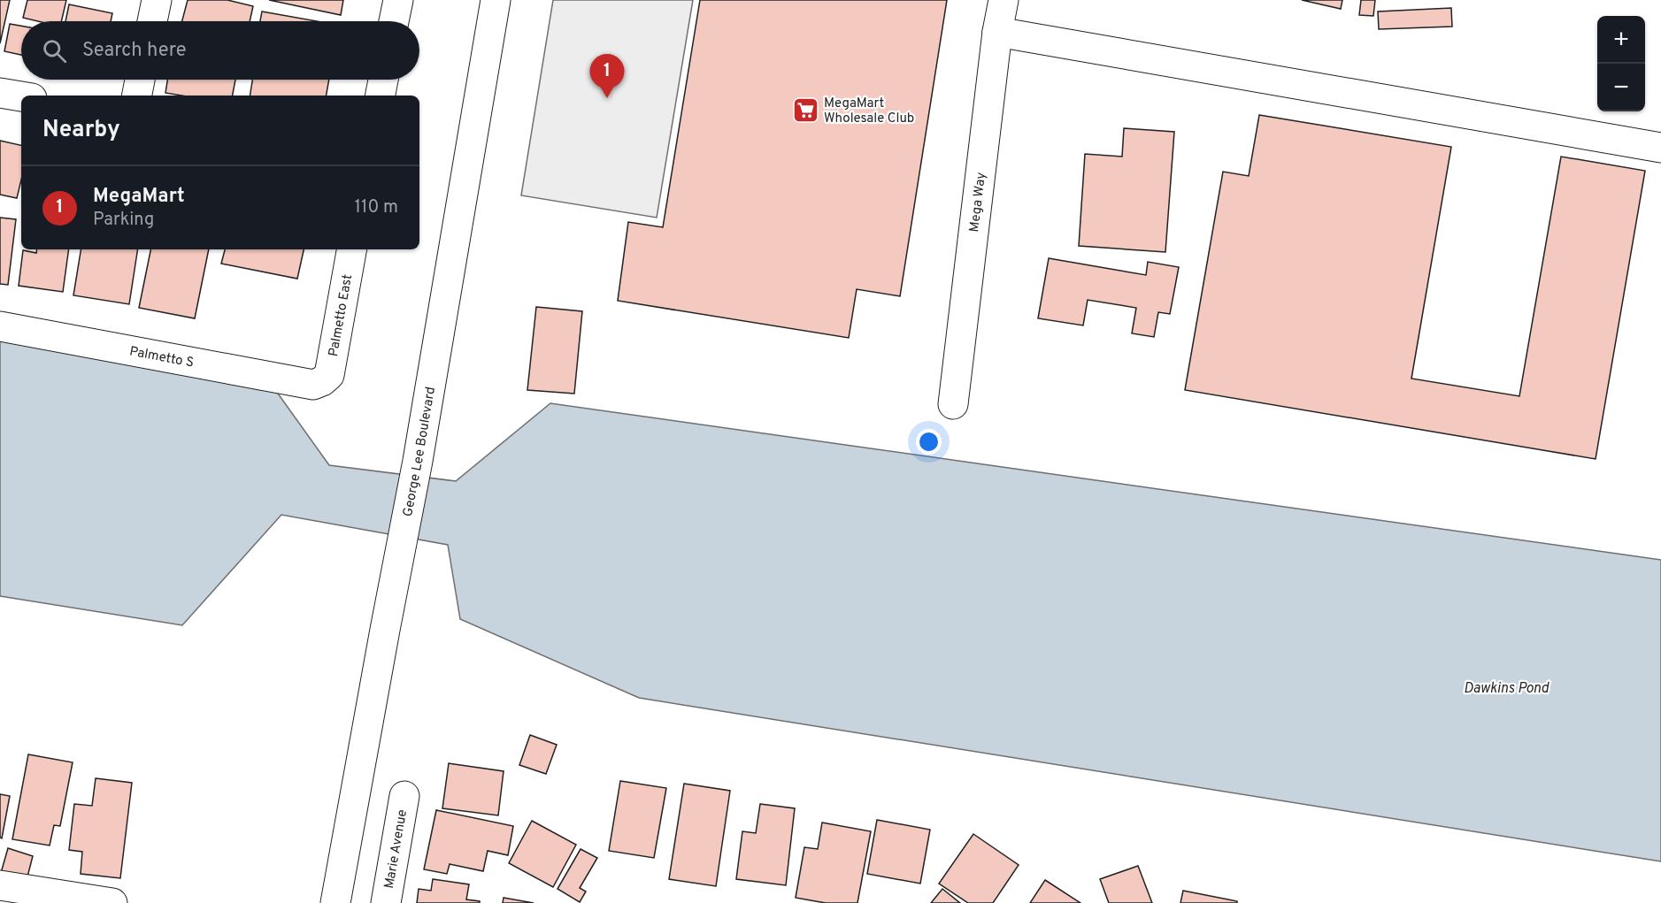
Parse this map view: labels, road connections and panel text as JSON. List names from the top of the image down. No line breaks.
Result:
{"streets":{"street":["Mega Way","Palmetto East","Palmetto S","George Lee Boulevard","Marie Avenue"]},"crossings":[["Palmetto East","Palmetto S"]],"water":["Dawkins Pond"],"places":{"supermarket":["MegaMart Wholesale Club"]},"page":{"map_buttons":["+","−"],"search":"Search here","pins":"1","heading":"Nearby","list":[{"mark":"1","name":"MegaMart","note":"Parking","value":"110 m"}]}}
